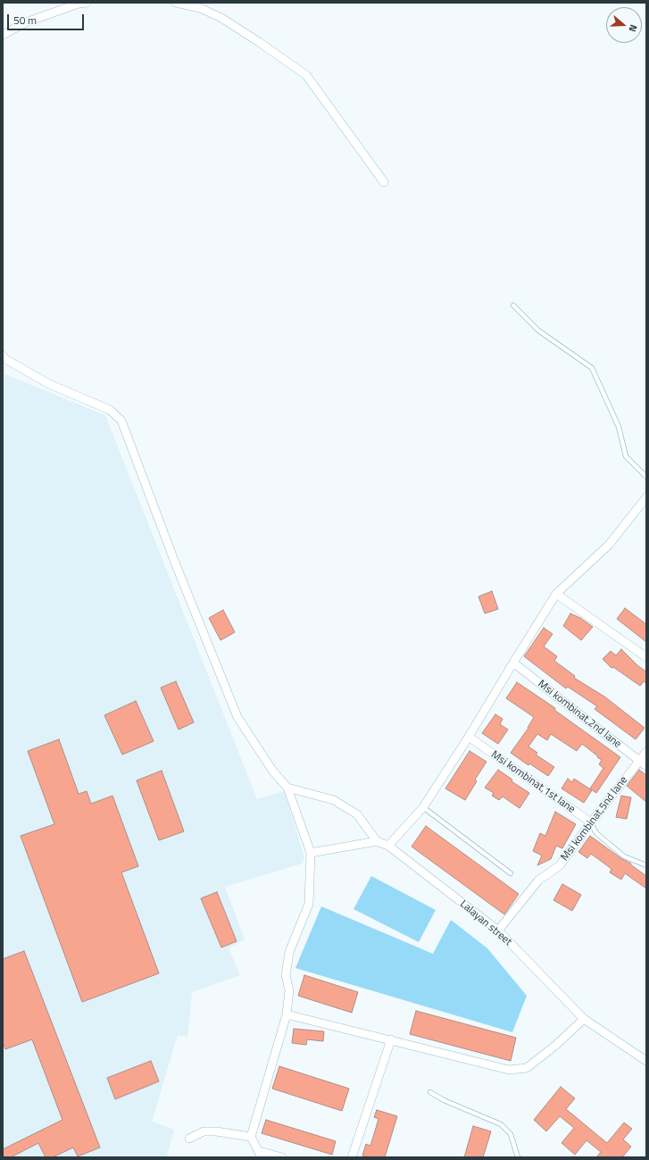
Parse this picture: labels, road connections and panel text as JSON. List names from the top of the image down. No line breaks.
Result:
{"streets":{"street":["Msi kombinat,2nd lane","Msi kombinat,1st lane","Msi kombinat,5nd lane","Lalayan street"]},"crossings":[["Msi kombinat,2nd lane","Msi kombinat,5nd lane"],["Msi kombinat,1st lane","Msi kombinat,5nd lane"],["Msi kombinat,5nd lane","Lalayan street"]],"scale_bar":"50 m","north":"right"}
